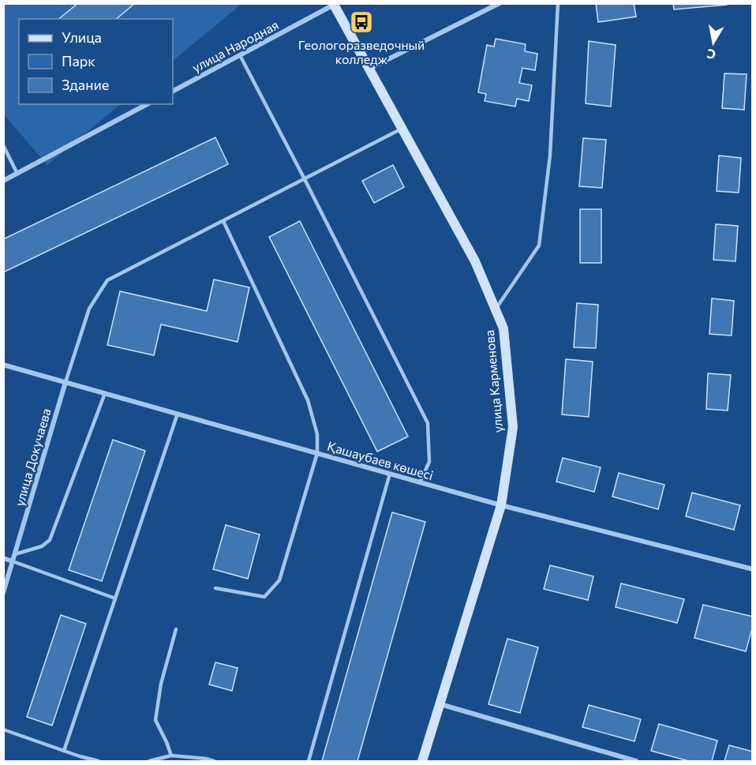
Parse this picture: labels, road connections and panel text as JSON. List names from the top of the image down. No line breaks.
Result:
{"streets":{"street":["улица Народная","улица Карменова","улица Докучаева","Қашаубаев көшесі"]},"crossings":[["улица Народная","улица Карменова"],["улица Карменова","Қашаубаев көшесі"],["улица Докучаева","Қашаубаев көшесі"]],"places":{"bus stop":["Геологоразведочный колледж"]},"legend":["Улица","Парк","Здание"],"north":"bottom"}
